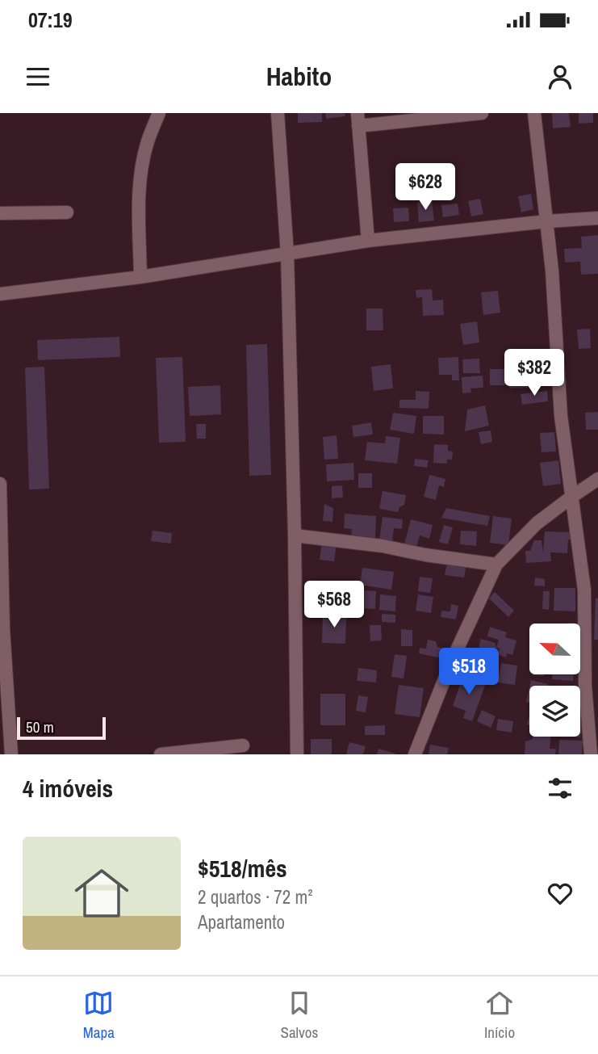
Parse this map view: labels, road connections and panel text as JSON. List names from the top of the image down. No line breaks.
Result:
{"scale_bar":"50 m","north":"left","page":{"status":"07:19","header":"Habito","price":["$628","$382","$568","$518"],"scale":"50 m","heading":"4 imóveis","list":[{"name":"$518/mês","note":"2 quartos · 72 m² · Apartamento"}],"tabs":["Mapa","Salvos","Início"]}}
